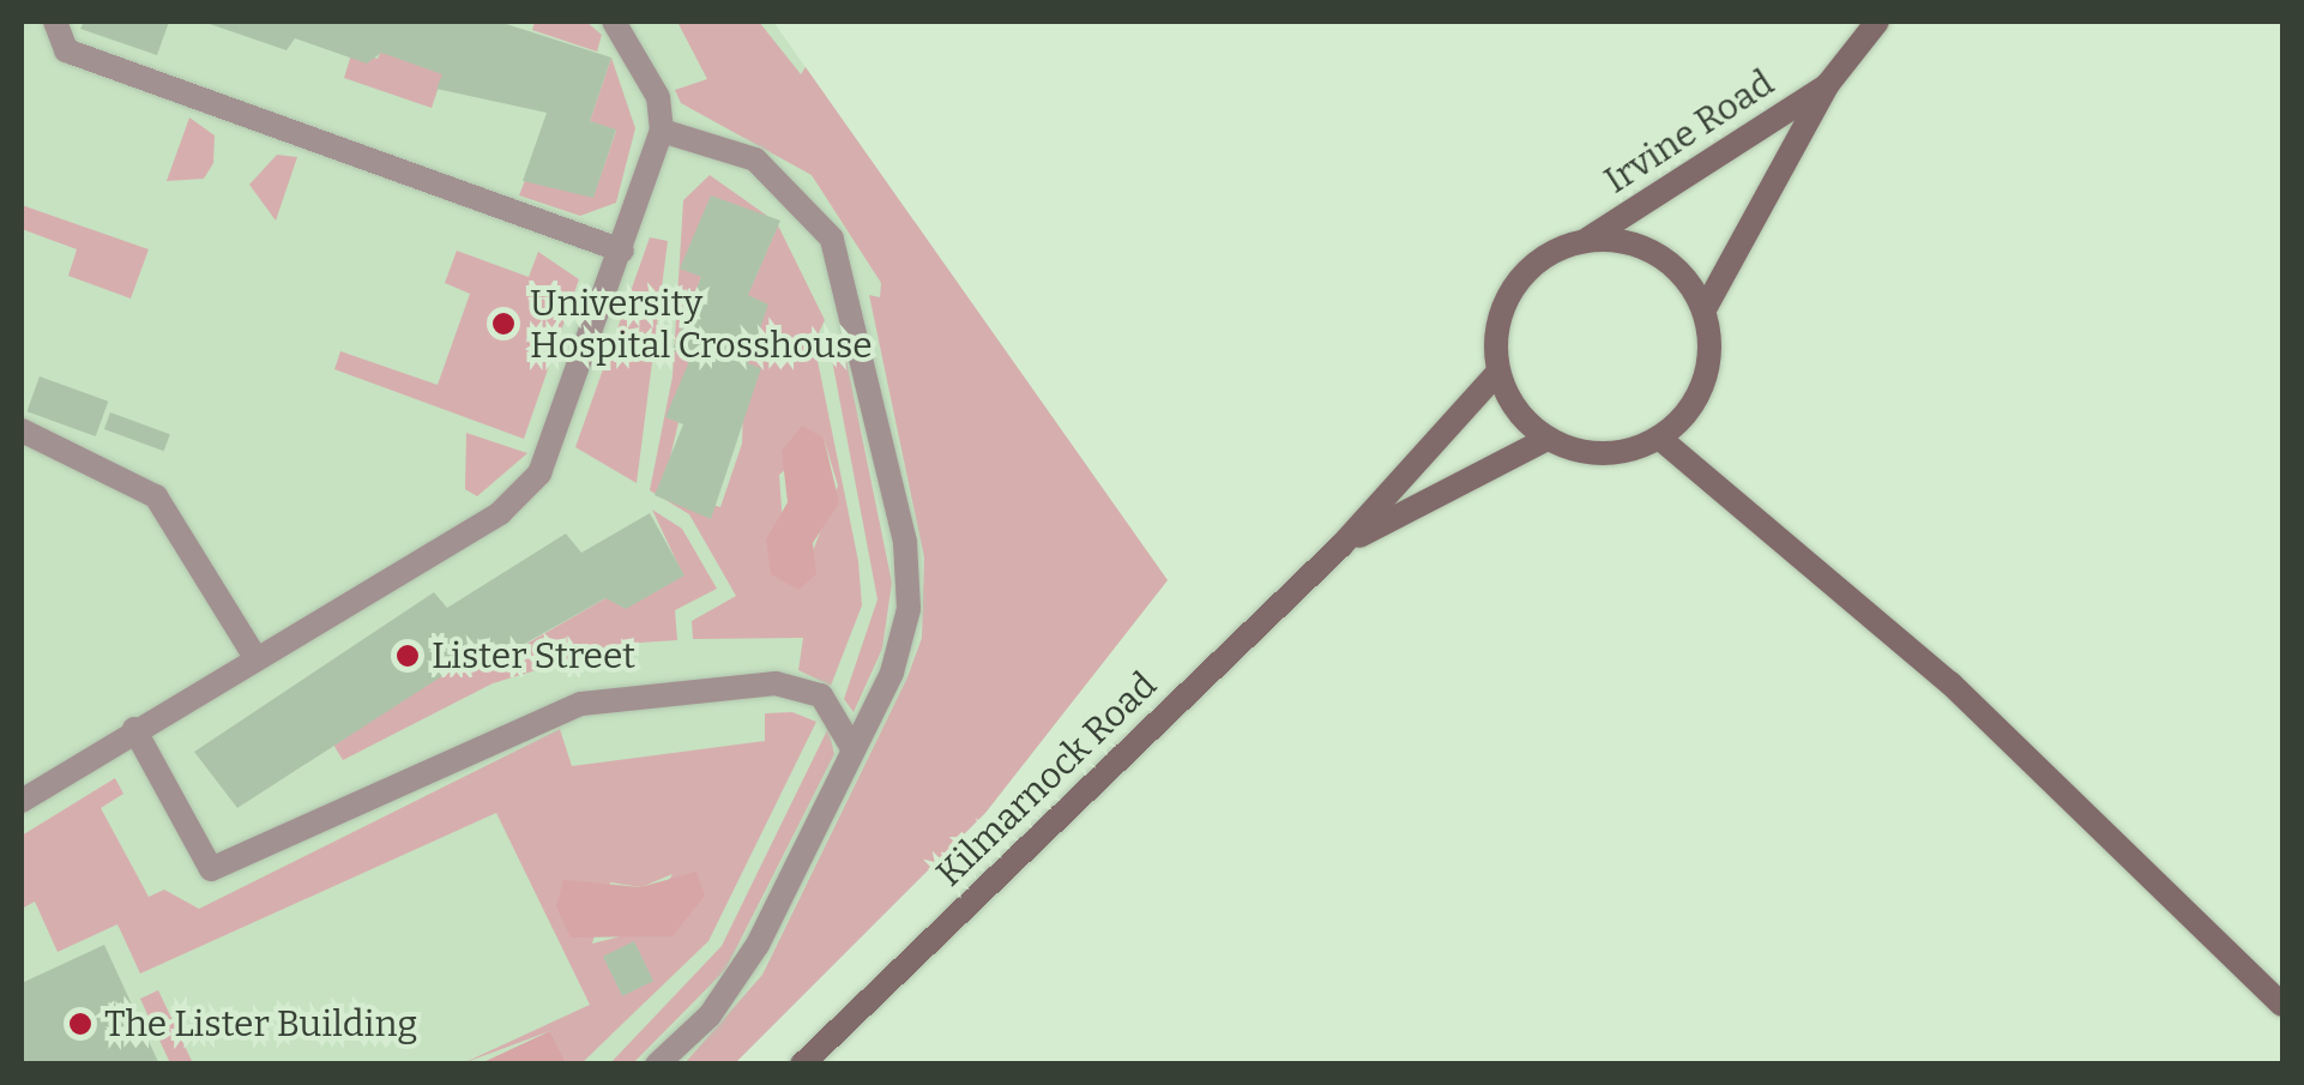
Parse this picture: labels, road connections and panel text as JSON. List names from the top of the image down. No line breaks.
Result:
{"streets":{"main road":["Irvine Road","Kilmarnock Road"]},"crossings":[["Irvine Road","Kilmarnock Road"]],"places":["University Hospital Crosshouse","Lister Street","The Lister Building"]}
